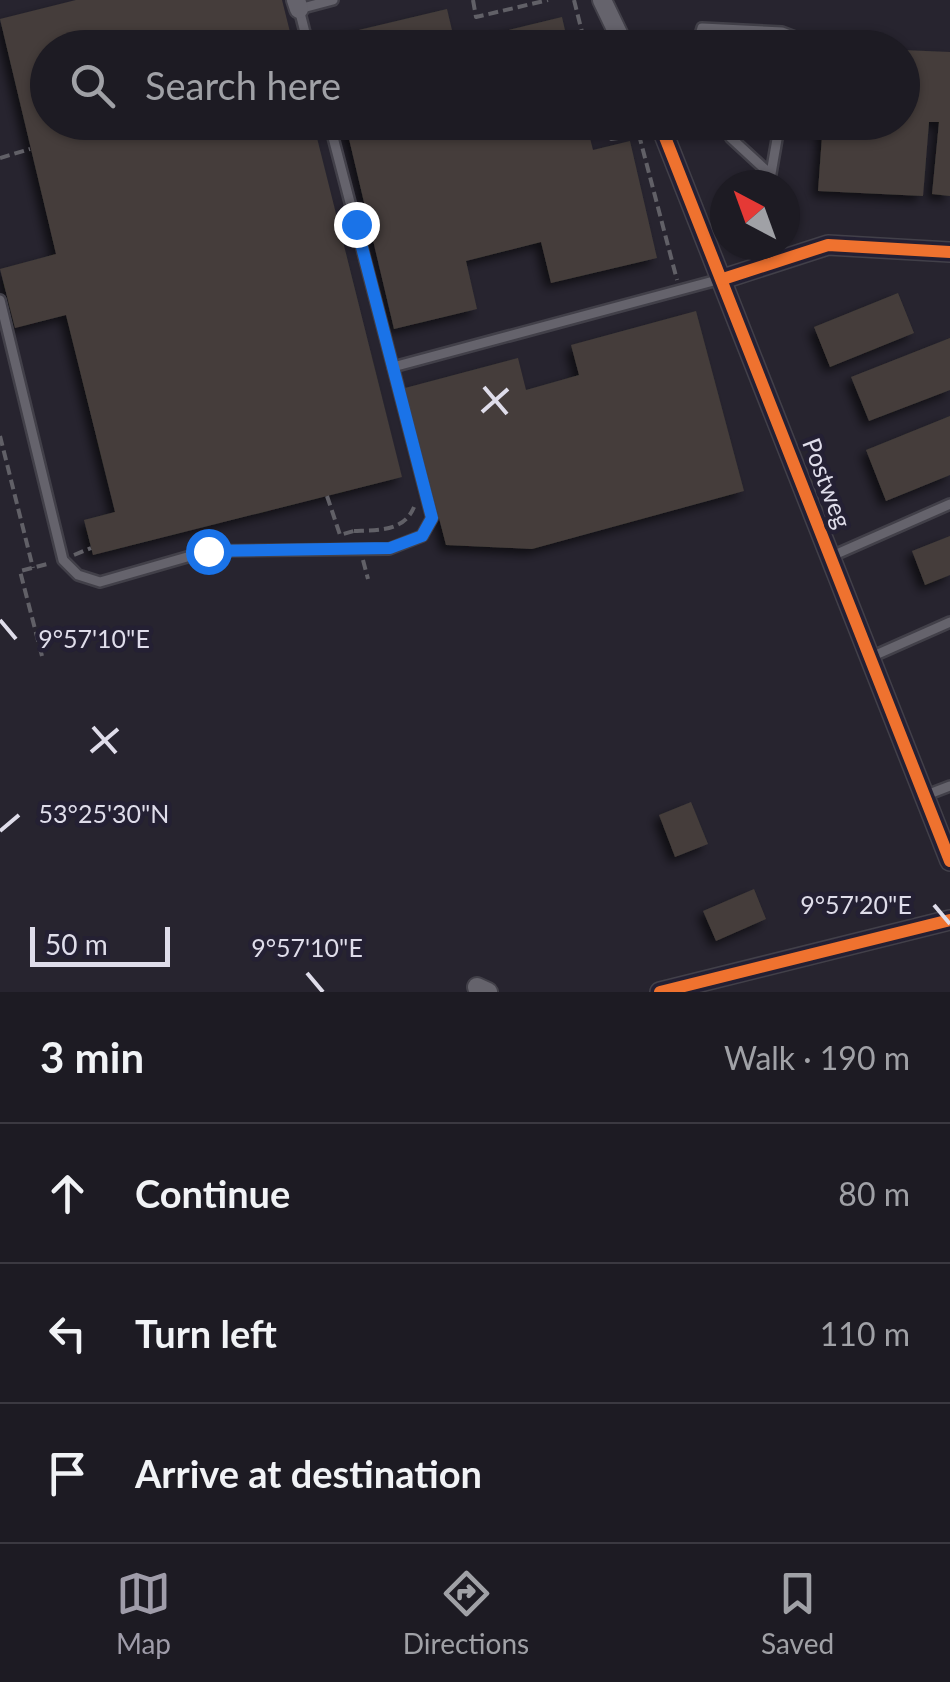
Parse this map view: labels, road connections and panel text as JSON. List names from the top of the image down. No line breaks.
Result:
{"streets":{"street":["Postweg"]},"scale_bar":"50 m","north":"top left","page":{"search":"Search here","scale":"50 m","heading":["3 min","Walk · 190 m"],"list":[["Continue","80 m"],["Turn left","110 m"],"Arrive at destination"],"nav":["Map","Directions","Saved"]},"coordinates":["9°57'10\"E","53°25'30\"N","9°57'20\"E"]}
